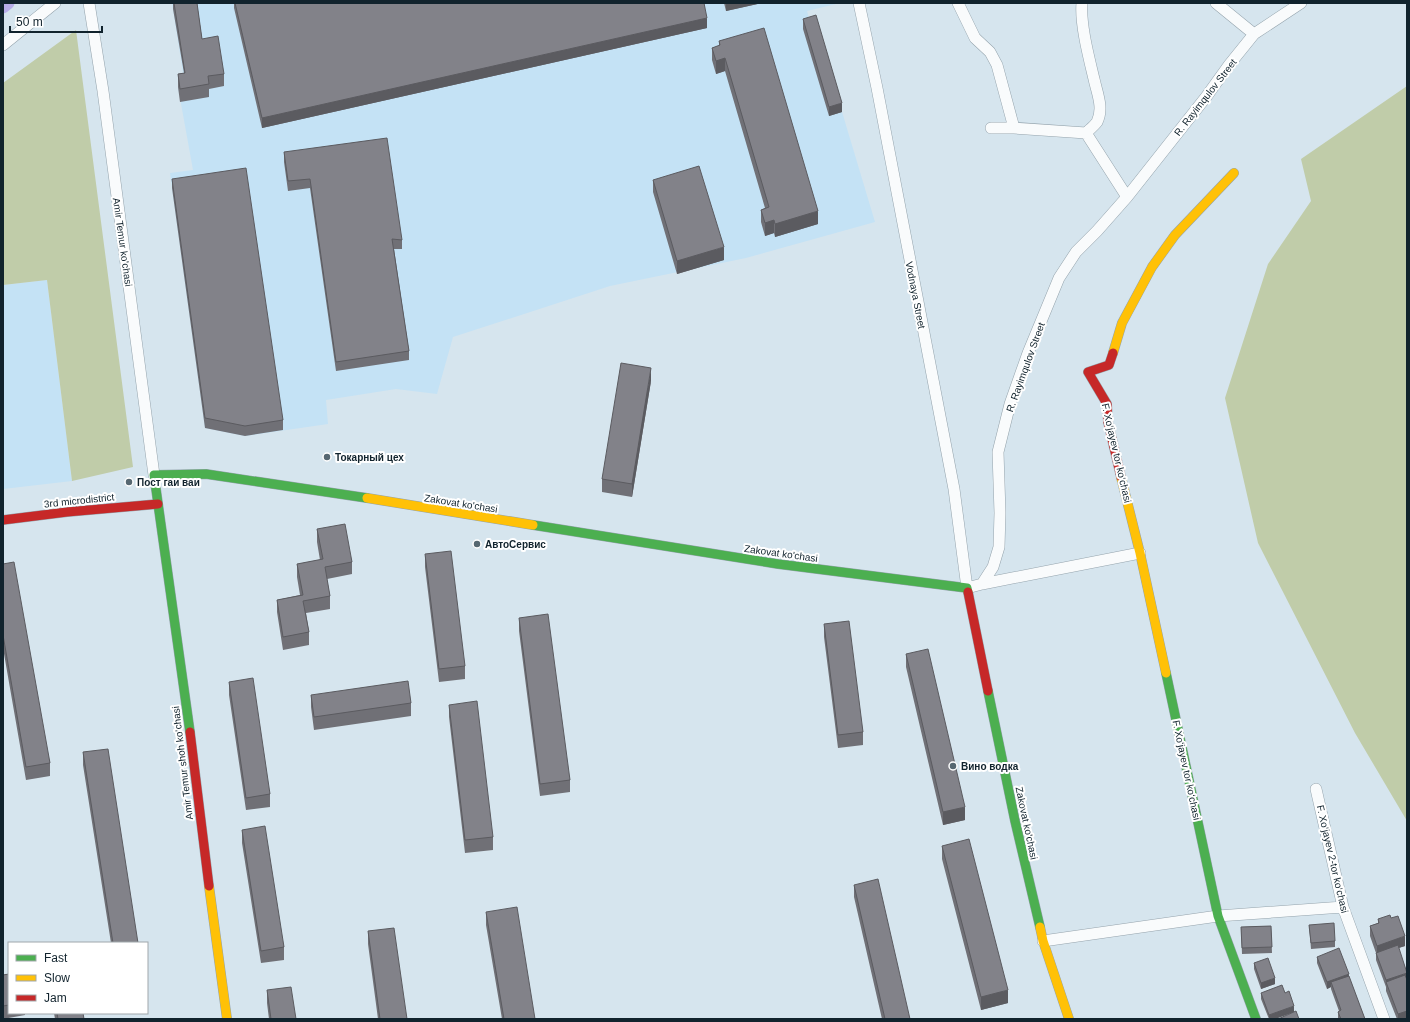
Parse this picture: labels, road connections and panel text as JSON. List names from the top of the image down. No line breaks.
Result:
{"streets":{"main road":["F. Xo‘jayev tor ko‘chasi","3rd microdistrict","Zakovat ko'chasi","Amir Temur shoh ko‘chasi"],"street":["R. Rayimqulov Street","Amir Temur ko'chasi","Vodnaya Street","F. Xo‘jayev 2-tor ko‘chasi"]},"crossings":[["Amir Temur ko'chasi","Zakovat ko'chasi"],["Amir Temur ko'chasi","Amir Temur shoh ko‘chasi"],["Vodnaya Street","Zakovat ko'chasi"],["3rd microdistrict","Amir Temur shoh ko‘chasi"],["Zakovat ko'chasi","Amir Temur shoh ko‘chasi"]],"places":["Токарный цех","Пост гаи ваи","АвтоСервис","Вино водка"],"legend":["Fast","Slow","Jam"],"scale_bar":"50 m"}
